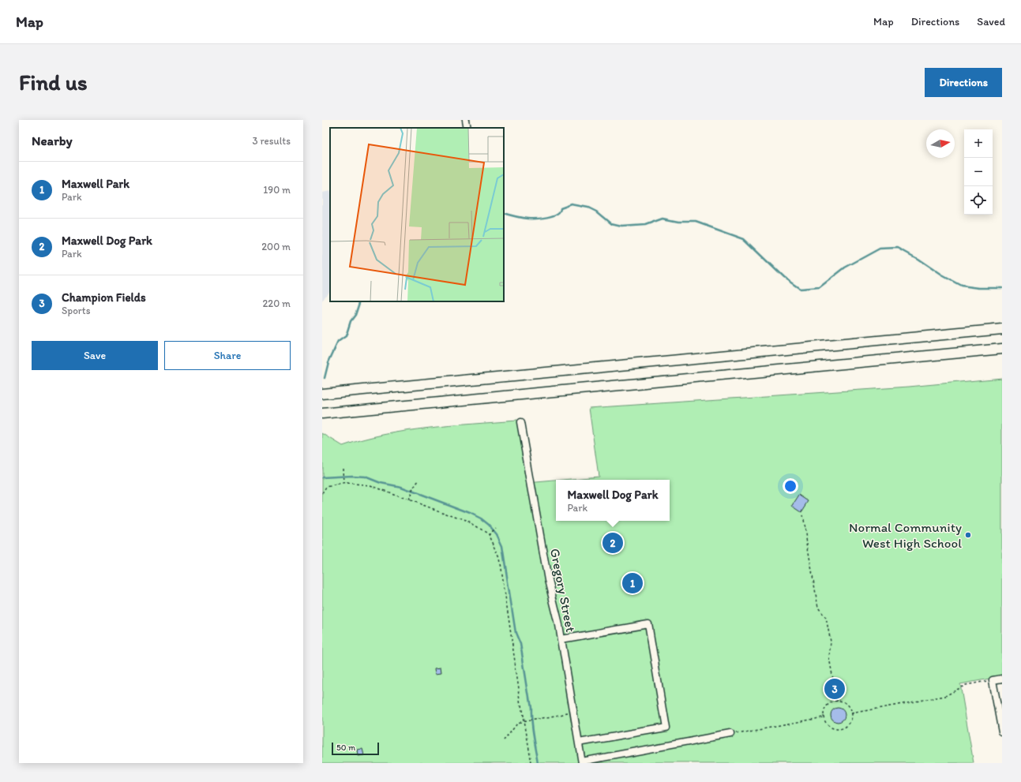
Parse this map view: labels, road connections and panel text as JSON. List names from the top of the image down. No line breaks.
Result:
{"streets":{"street":["Gregory Street"]},"places":["Normal Community West High School"],"scale_bar":"50 m","north":"right","page":{"header":"Map","nav":["Map","Directions","Saved"],"buttons":["Directions",["Save","Share"]],"title":"Find us","heading":["Nearby","3 results"],"map_buttons":["+","−"],"list":[{"mark":"1","name":"Maxwell Park","note":"Park","value":"190 m"},{"mark":"2","name":"Maxwell Dog Park","note":"Park","value":"200 m"},{"mark":"3","name":"Champion Fields","note":"Sports","value":"220 m"}],"popup":["Maxwell Dog Park","Park"],"pins":["2","1","3"],"scale":"50 m"}}
